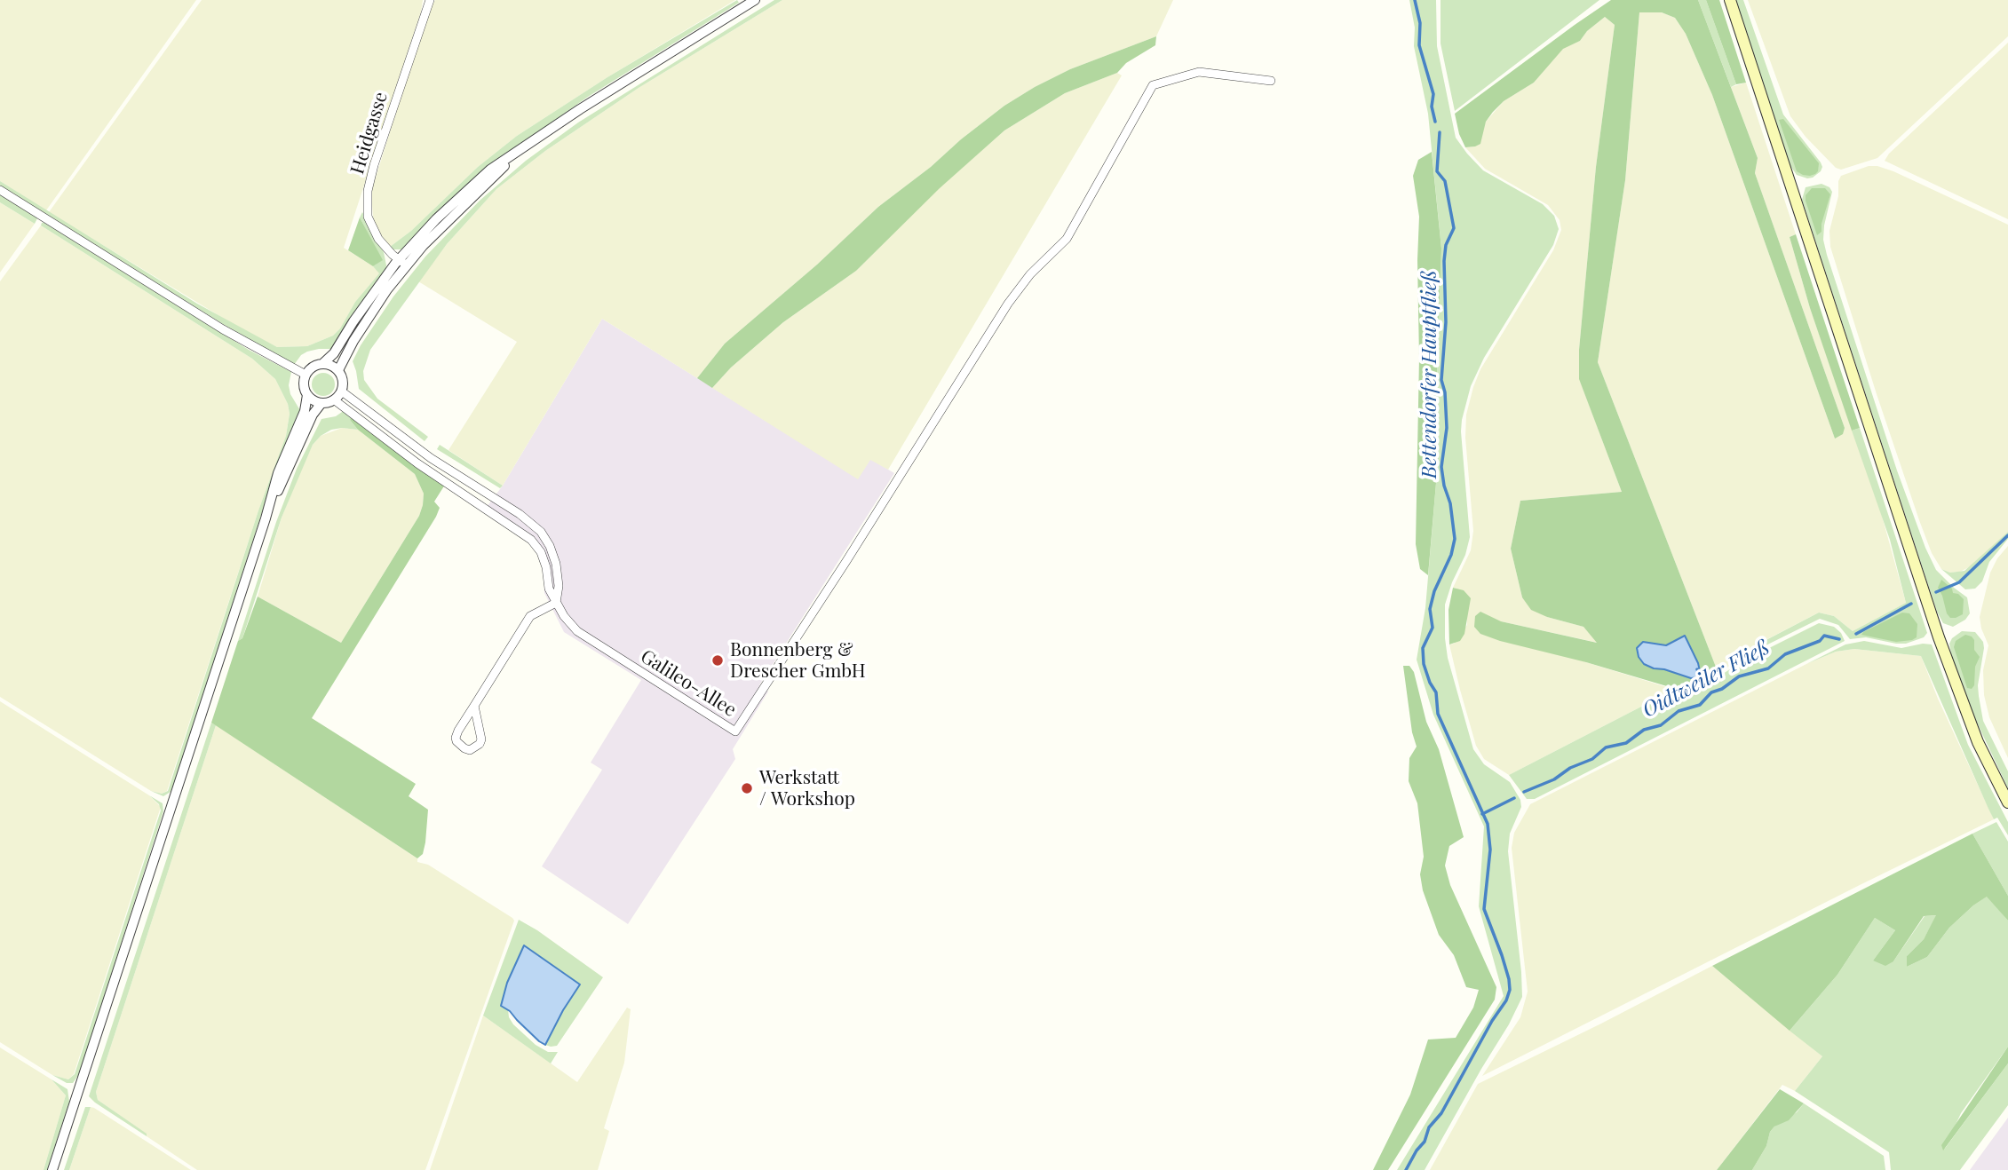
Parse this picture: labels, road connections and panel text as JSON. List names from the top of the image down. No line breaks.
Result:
{"streets":{"street":["Heidgasse","Galileo-Allee"]},"water":["Bettendorfer Hauptfließ","Oidtweiler Fließ"],"places":["Bonnenberg & Drescher GmbH","Werkstatt / Workshop"]}
